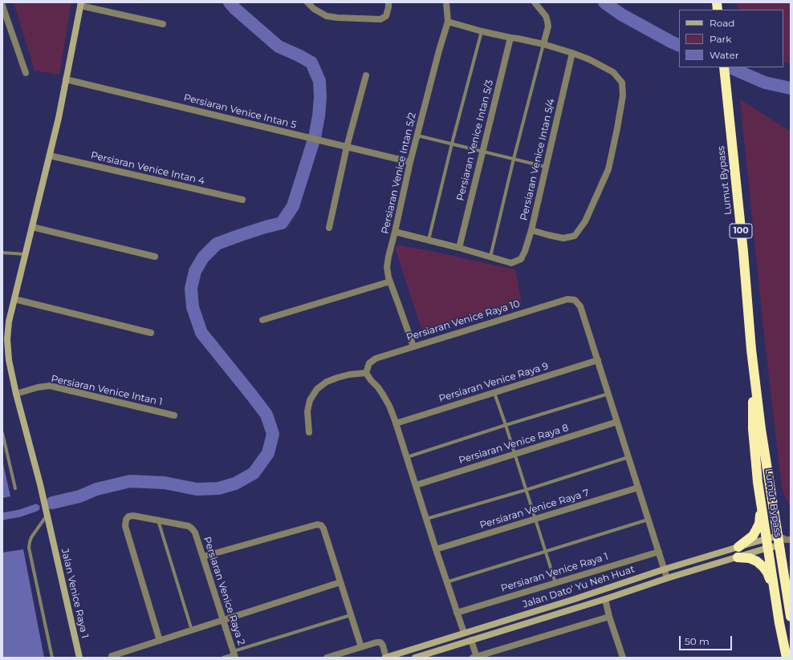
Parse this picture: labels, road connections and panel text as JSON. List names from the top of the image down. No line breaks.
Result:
{"streets":{"highway":["Lumut Bypass","100"],"main road":["Jalan Dato' Yu Neh Huat","Jalan Venice Raya 1"],"street":["Persiaran Venice Intan 5","Persiaran Venice Intan 5/3","Persiaran Venice Intan 5/4","Persiaran Venice Intan 4","Persiaran Venice Intan 5/2","Persiaran Venice Raya 10","Persiaran Venice Raya 9","Persiaran Venice Intan 1","Persiaran Venice Raya 8","Persiaran Venice Raya 7","Persiaran Venice Raya 1","Persiaran Venice Raya 2"]},"crossings":[["Persiaran Venice Intan 5","Persiaran Venice Intan 5/2"],["Persiaran Venice Intan 5","Jalan Venice Raya 1"],["Persiaran Venice Intan 4","Jalan Venice Raya 1"],["Persiaran Venice Intan 5/2","Persiaran Venice Raya 10"],["Lumut Bypass","Jalan Dato' Yu Neh Huat"],["Persiaran Venice Raya 10","Persiaran Venice Raya 9"],["Persiaran Venice Intan 1","Jalan Venice Raya 1"]],"legend":["Road","Park","Water"],"scale_bar":"50 m"}
